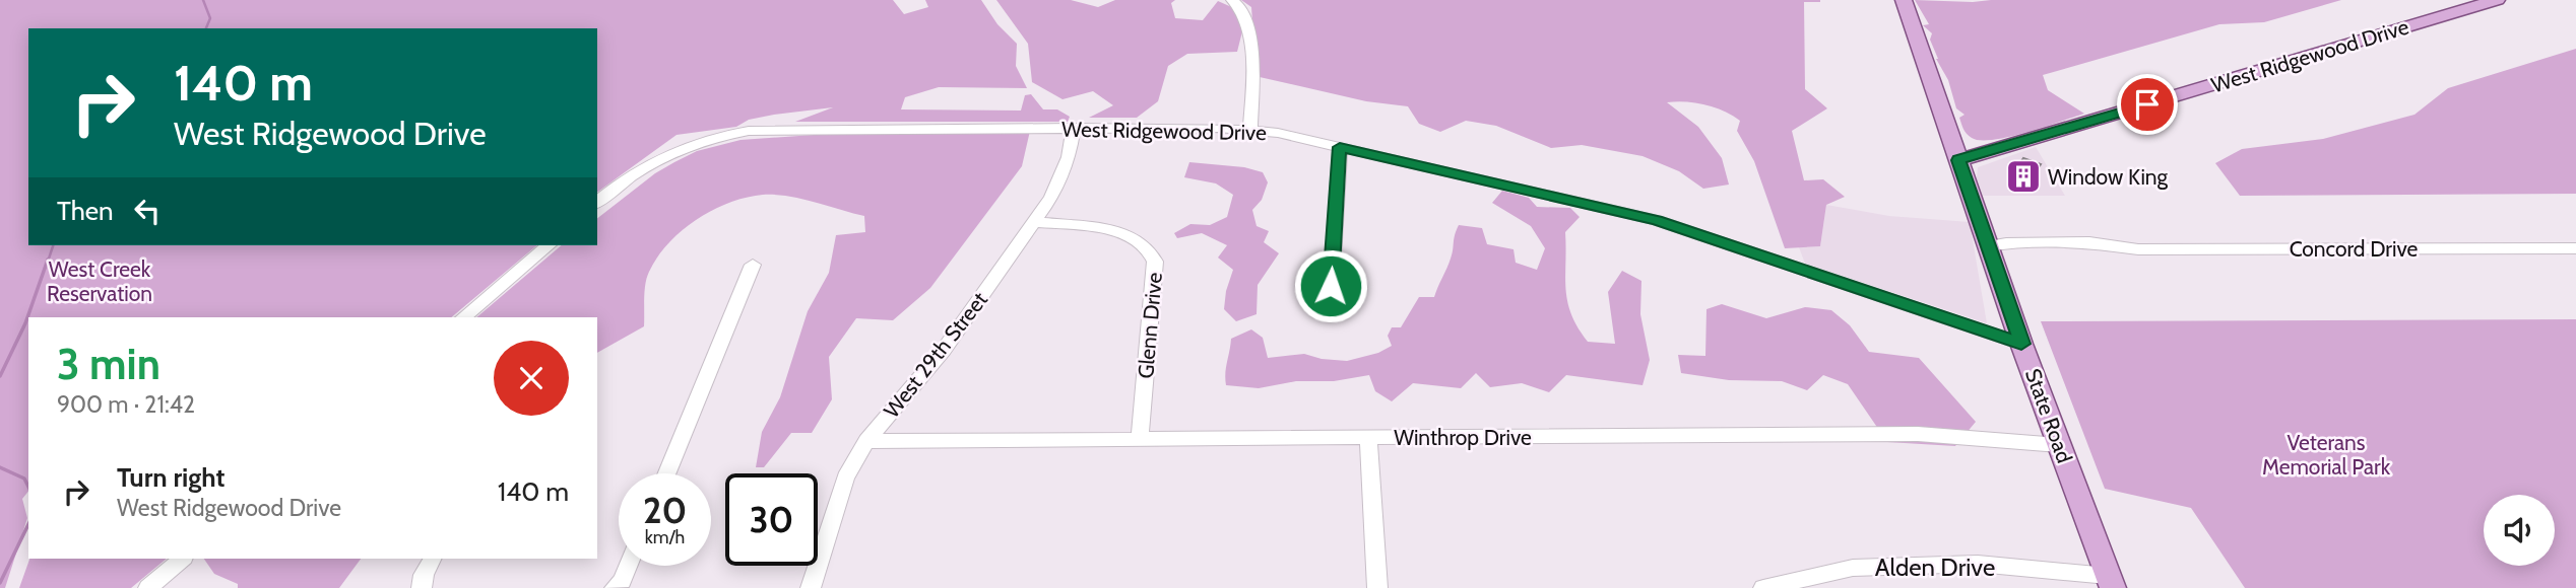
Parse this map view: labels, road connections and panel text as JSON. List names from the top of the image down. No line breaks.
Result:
{"streets":{"main road":["West Ridgewood Drive","State Road"],"street":["Concord Drive","Glenn Drive","West 29th Street","Winthrop Drive","Alden Drive"]},"crossings":[["West Ridgewood Drive","West 29th Street"],["West Ridgewood Drive","State Road"],["Concord Drive","State Road"],["Glenn Drive","West 29th Street"],["Glenn Drive","Winthrop Drive"],["West 29th Street","Winthrop Drive"],["State Road","Winthrop Drive"],["State Road","Alden Drive"]],"parks":["West Creek Reservation","Veterans Memorial Park"],"places":{"building":["Window King"]},"page":{"turn":["140 m","West Ridgewood Drive"],"then":"Then","heading":["3 min","900 m · 21:42"],"list":[{"name":"Turn right","note":"West Ridgewood Drive","value":"140 m"}],"speed":"20 km/h","limit":"30"}}
